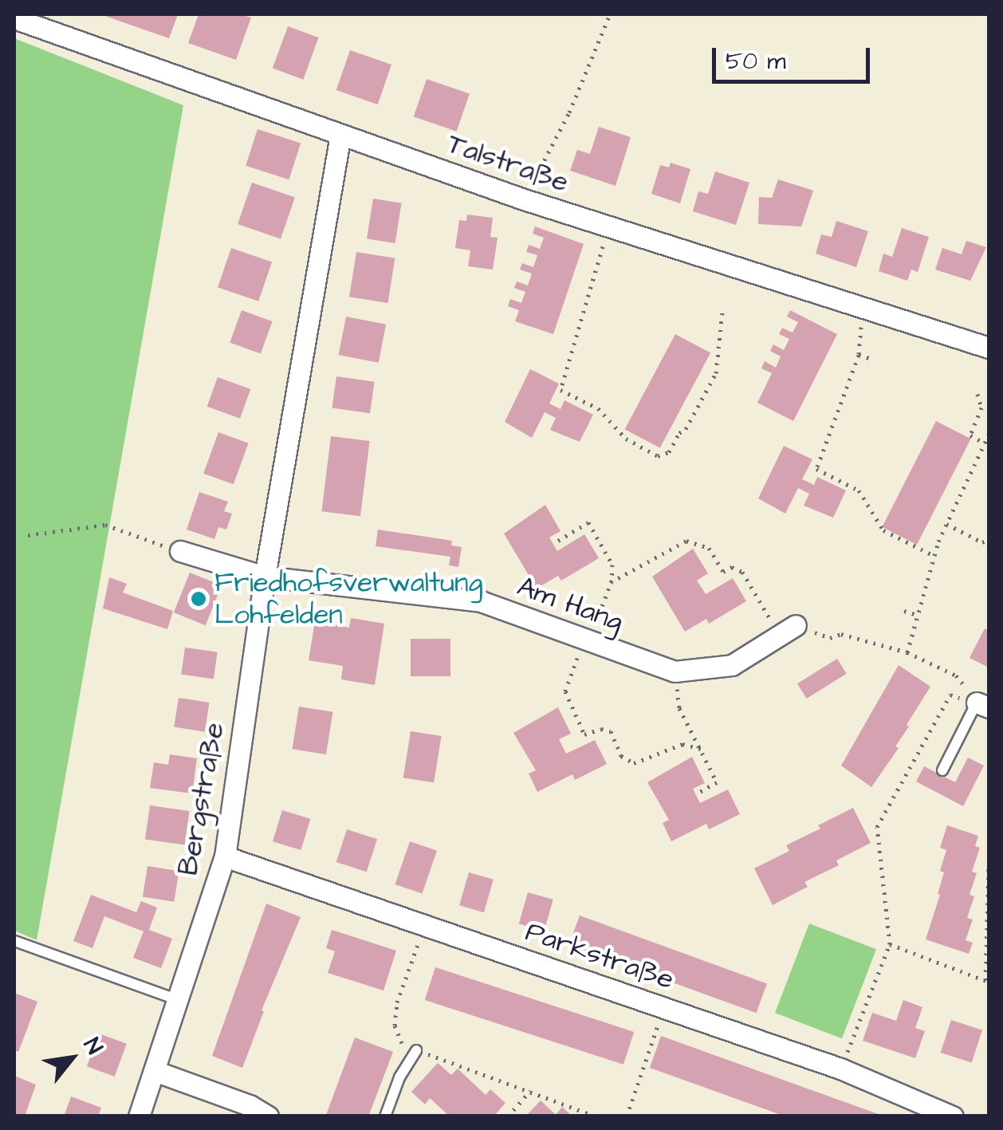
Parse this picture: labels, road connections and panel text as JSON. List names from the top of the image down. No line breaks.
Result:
{"streets":{"street":["Talstraße","Am Hang","Bergstraße","Parkstraße"]},"crossings":[["Talstraße","Bergstraße"],["Am Hang","Bergstraße"],["Bergstraße","Parkstraße"]],"places":["Friedhofsverwaltung Lohfelden"],"scale_bar":"50 m","north":"top right"}
